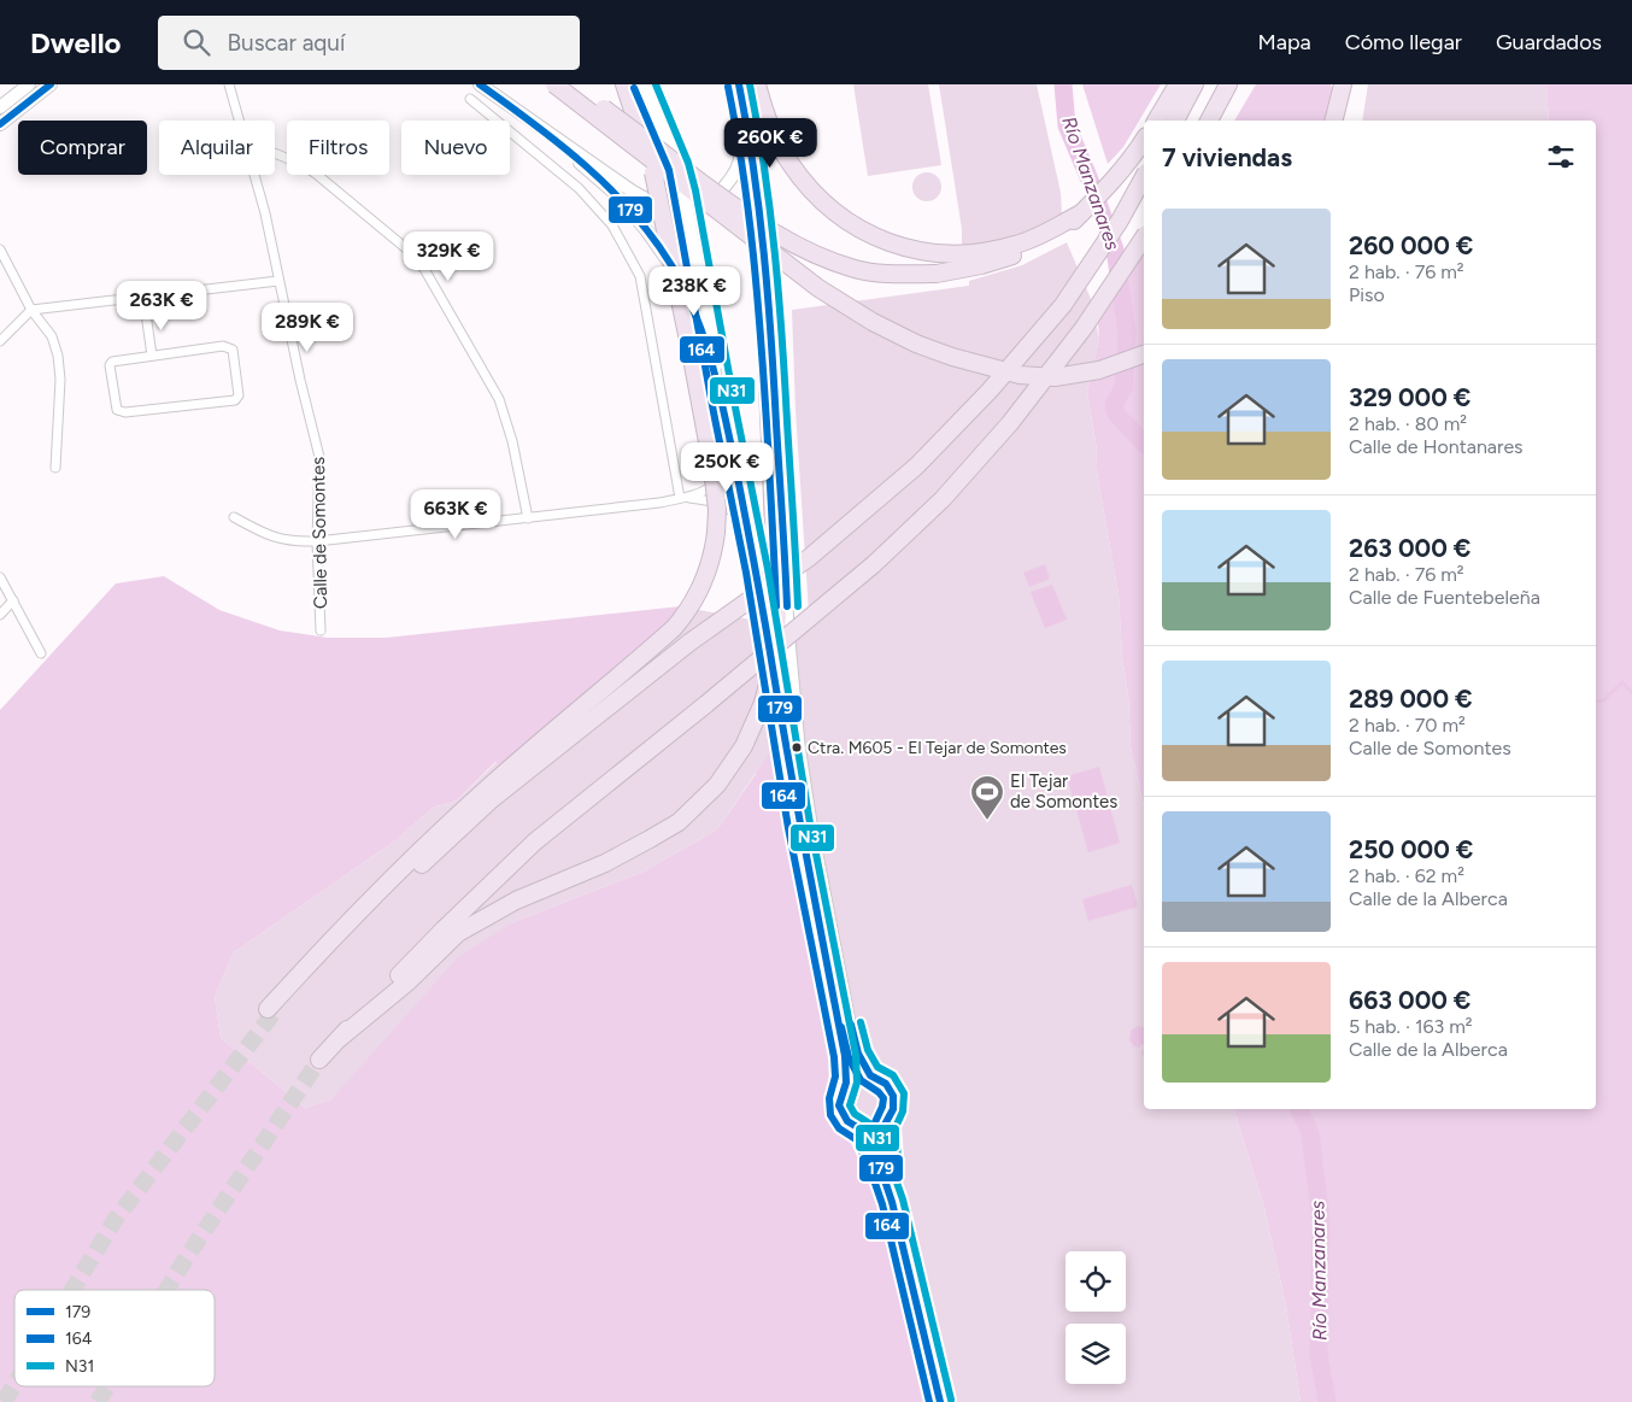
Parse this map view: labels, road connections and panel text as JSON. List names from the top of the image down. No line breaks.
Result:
{"streets":{"street":["Calle de Somontes"]},"water":["Río Manzanares"],"places":{"other":["Ctra. M605 - El Tejar de Somontes"],"sports":["El Tejar de Somontes"]},"lines":["transit line 179","transit line N31","transit line 164"],"legend":["179","164","N31"],"page":{"header":"Dwello","search":"Buscar aquí","nav":["Mapa","Cómo llegar","Guardados"],"price":["260K €","329K €","238K €","263K €","289K €","250K €","663K €"],"chip":["Comprar","Alquilar","Filtros","Nuevo"],"heading":"7 viviendas","list":[{"name":"260 000 €","note":"2 hab. · 76 m² · Piso"},{"name":"329 000 €","note":"2 hab. · 80 m² · Calle de Hontanares"},{"name":"263 000 €","note":"2 hab. · 76 m² · Calle de Fuentebeleña"},{"name":"289 000 €","note":"2 hab. · 70 m² · Calle de Somontes"},{"name":"250 000 €","note":"2 hab. · 62 m² · Calle de la Alberca"},{"name":"663 000 €","note":"5 hab. · 163 m² · Calle de la Alberca"}]}}
